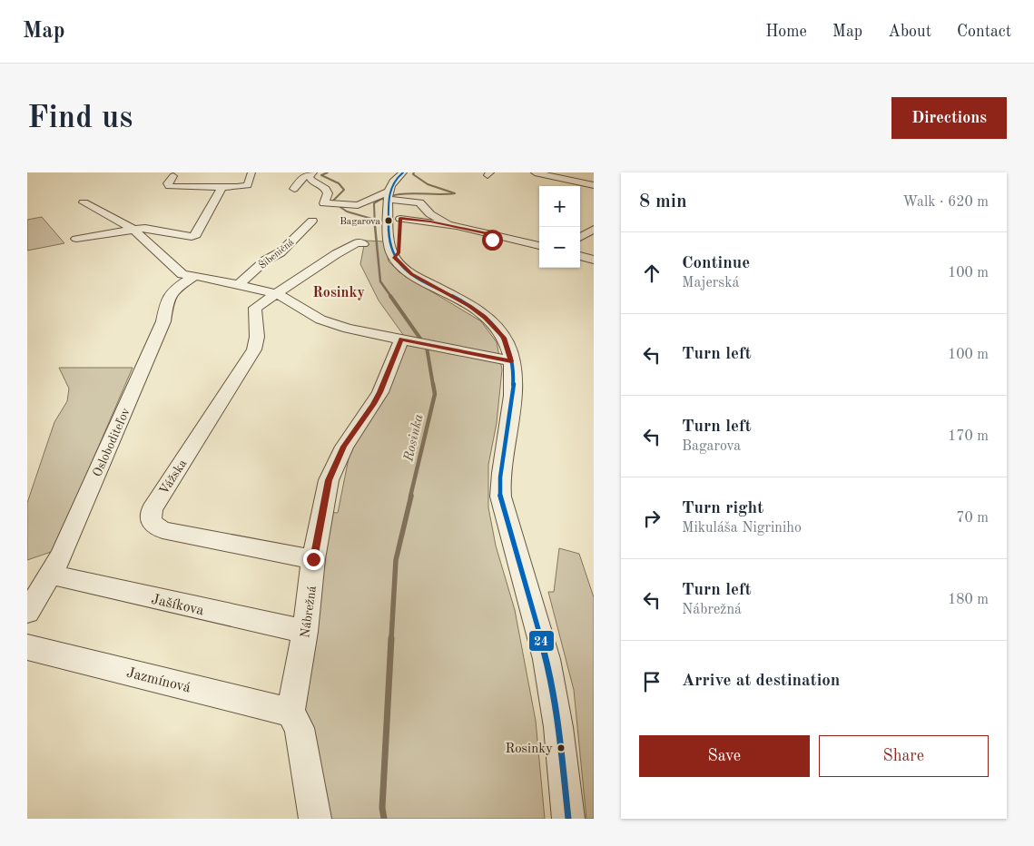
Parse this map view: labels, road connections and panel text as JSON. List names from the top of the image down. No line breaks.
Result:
{"streets":{"street":["Šibeničná","Osloboditeľov","Vážska","Jašíkova","Nábrežná","Jazmínová"]},"crossings":[["Osloboditeľov","Jašíkova"],["Vážska","Nábrežná"],["Jašíkova","Nábrežná"],["Nábrežná","Jazmínová"]],"districts":["Rosinky"],"water":["Rosinka"],"places":["Bagarova","Rosinky"],"lines":["transit line 24"],"page":{"header":"Map","nav":["Home","Map","About","Contact"],"buttons":["Directions",["Save","Share"]],"title":"Find us","heading":["8 min","Walk · 620 m"],"map_buttons":["+","−"],"list":[["Continue","Majerská","100 m"],["Turn left","100 m"],["Turn left","Bagarova","170 m"],["Turn right","Mikuláša Nigriniho","70 m"],["Turn left","Nábrežná","180 m"],"Arrive at destination"]}}
